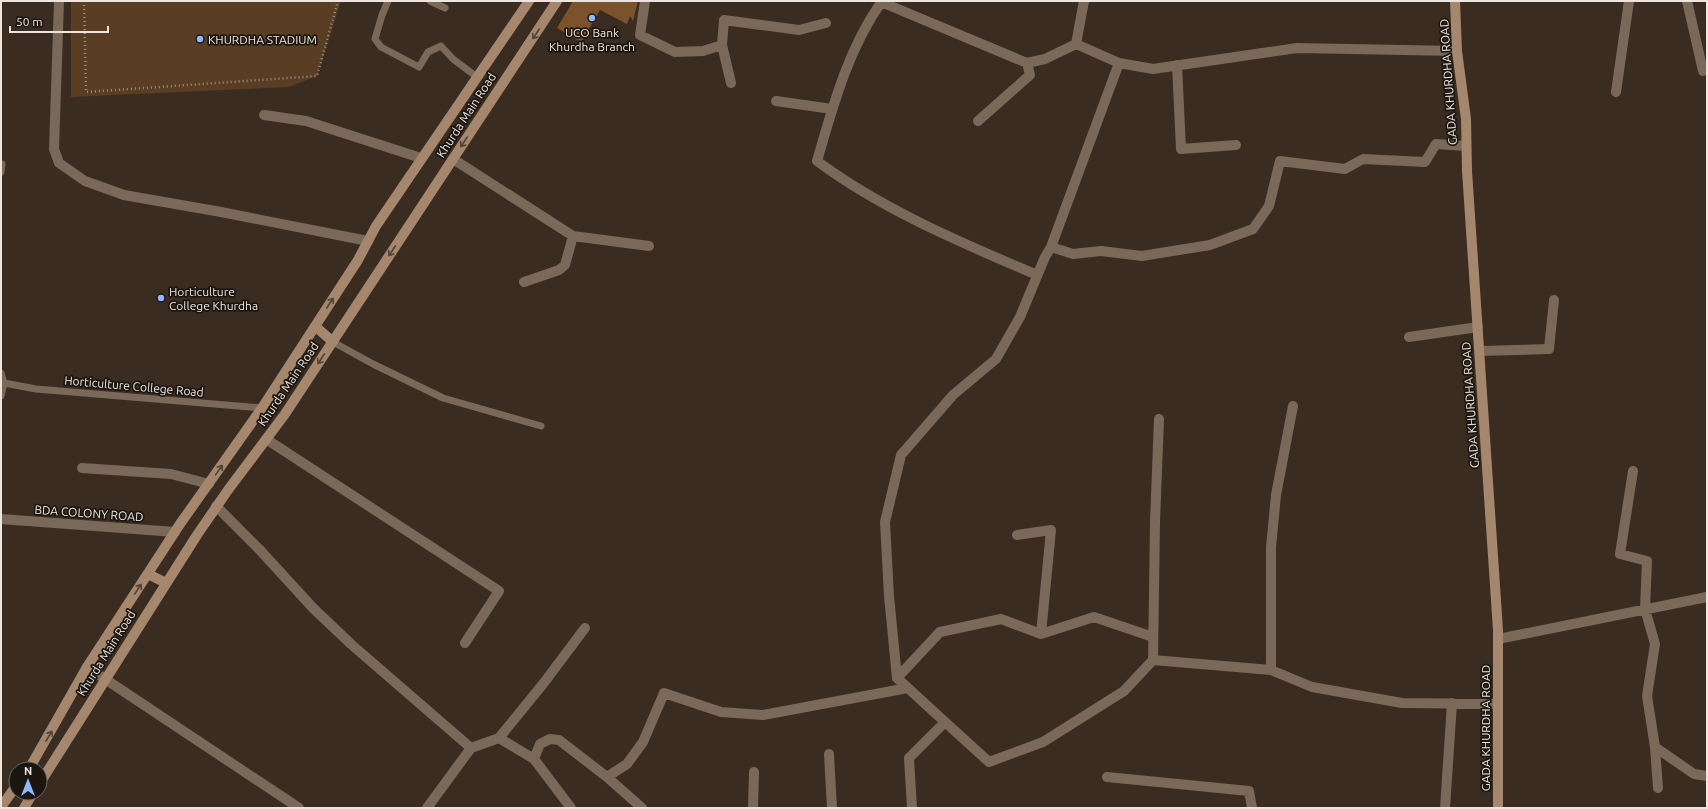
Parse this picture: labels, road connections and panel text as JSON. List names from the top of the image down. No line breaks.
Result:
{"streets":{"main road":["GADA KHURDHA ROAD","Khurda Main Road"],"street":["BDA COLONY ROAD"],"lane":["Horticulture College Road"]},"crossings":[["Khurda Main Road","Horticulture College Road"],["Khurda Main Road","BDA COLONY ROAD"]],"places":["UCO Bank Khurdha Branch","KHURDHA STADIUM","Horticulture College Khurdha"],"scale_bar":"50 m","north":"top"}
